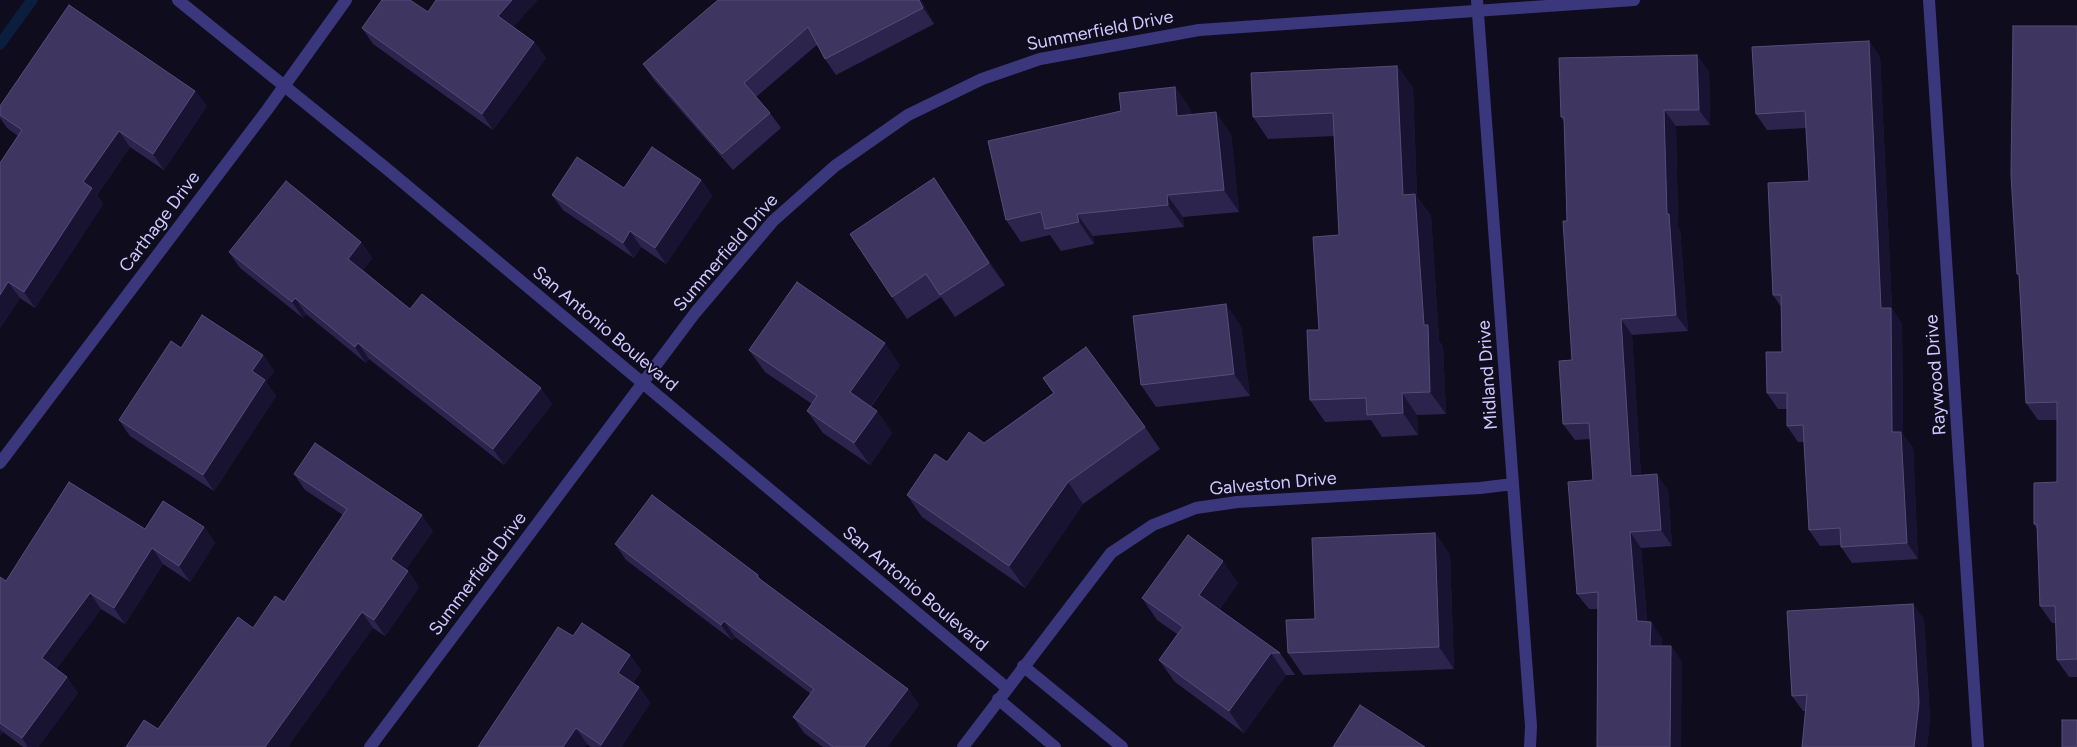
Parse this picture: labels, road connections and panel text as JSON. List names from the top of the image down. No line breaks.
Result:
{"streets":{"street":["Summerfield Drive","Carthage Drive","San Antonio Boulevard","Midland Drive","Raywood Drive","Galveston Drive"]},"crossings":[["Summerfield Drive","San Antonio Boulevard"],["Summerfield Drive","Midland Drive"],["Carthage Drive","San Antonio Boulevard"],["San Antonio Boulevard","Galveston Drive"],["Midland Drive","Galveston Drive"]]}
